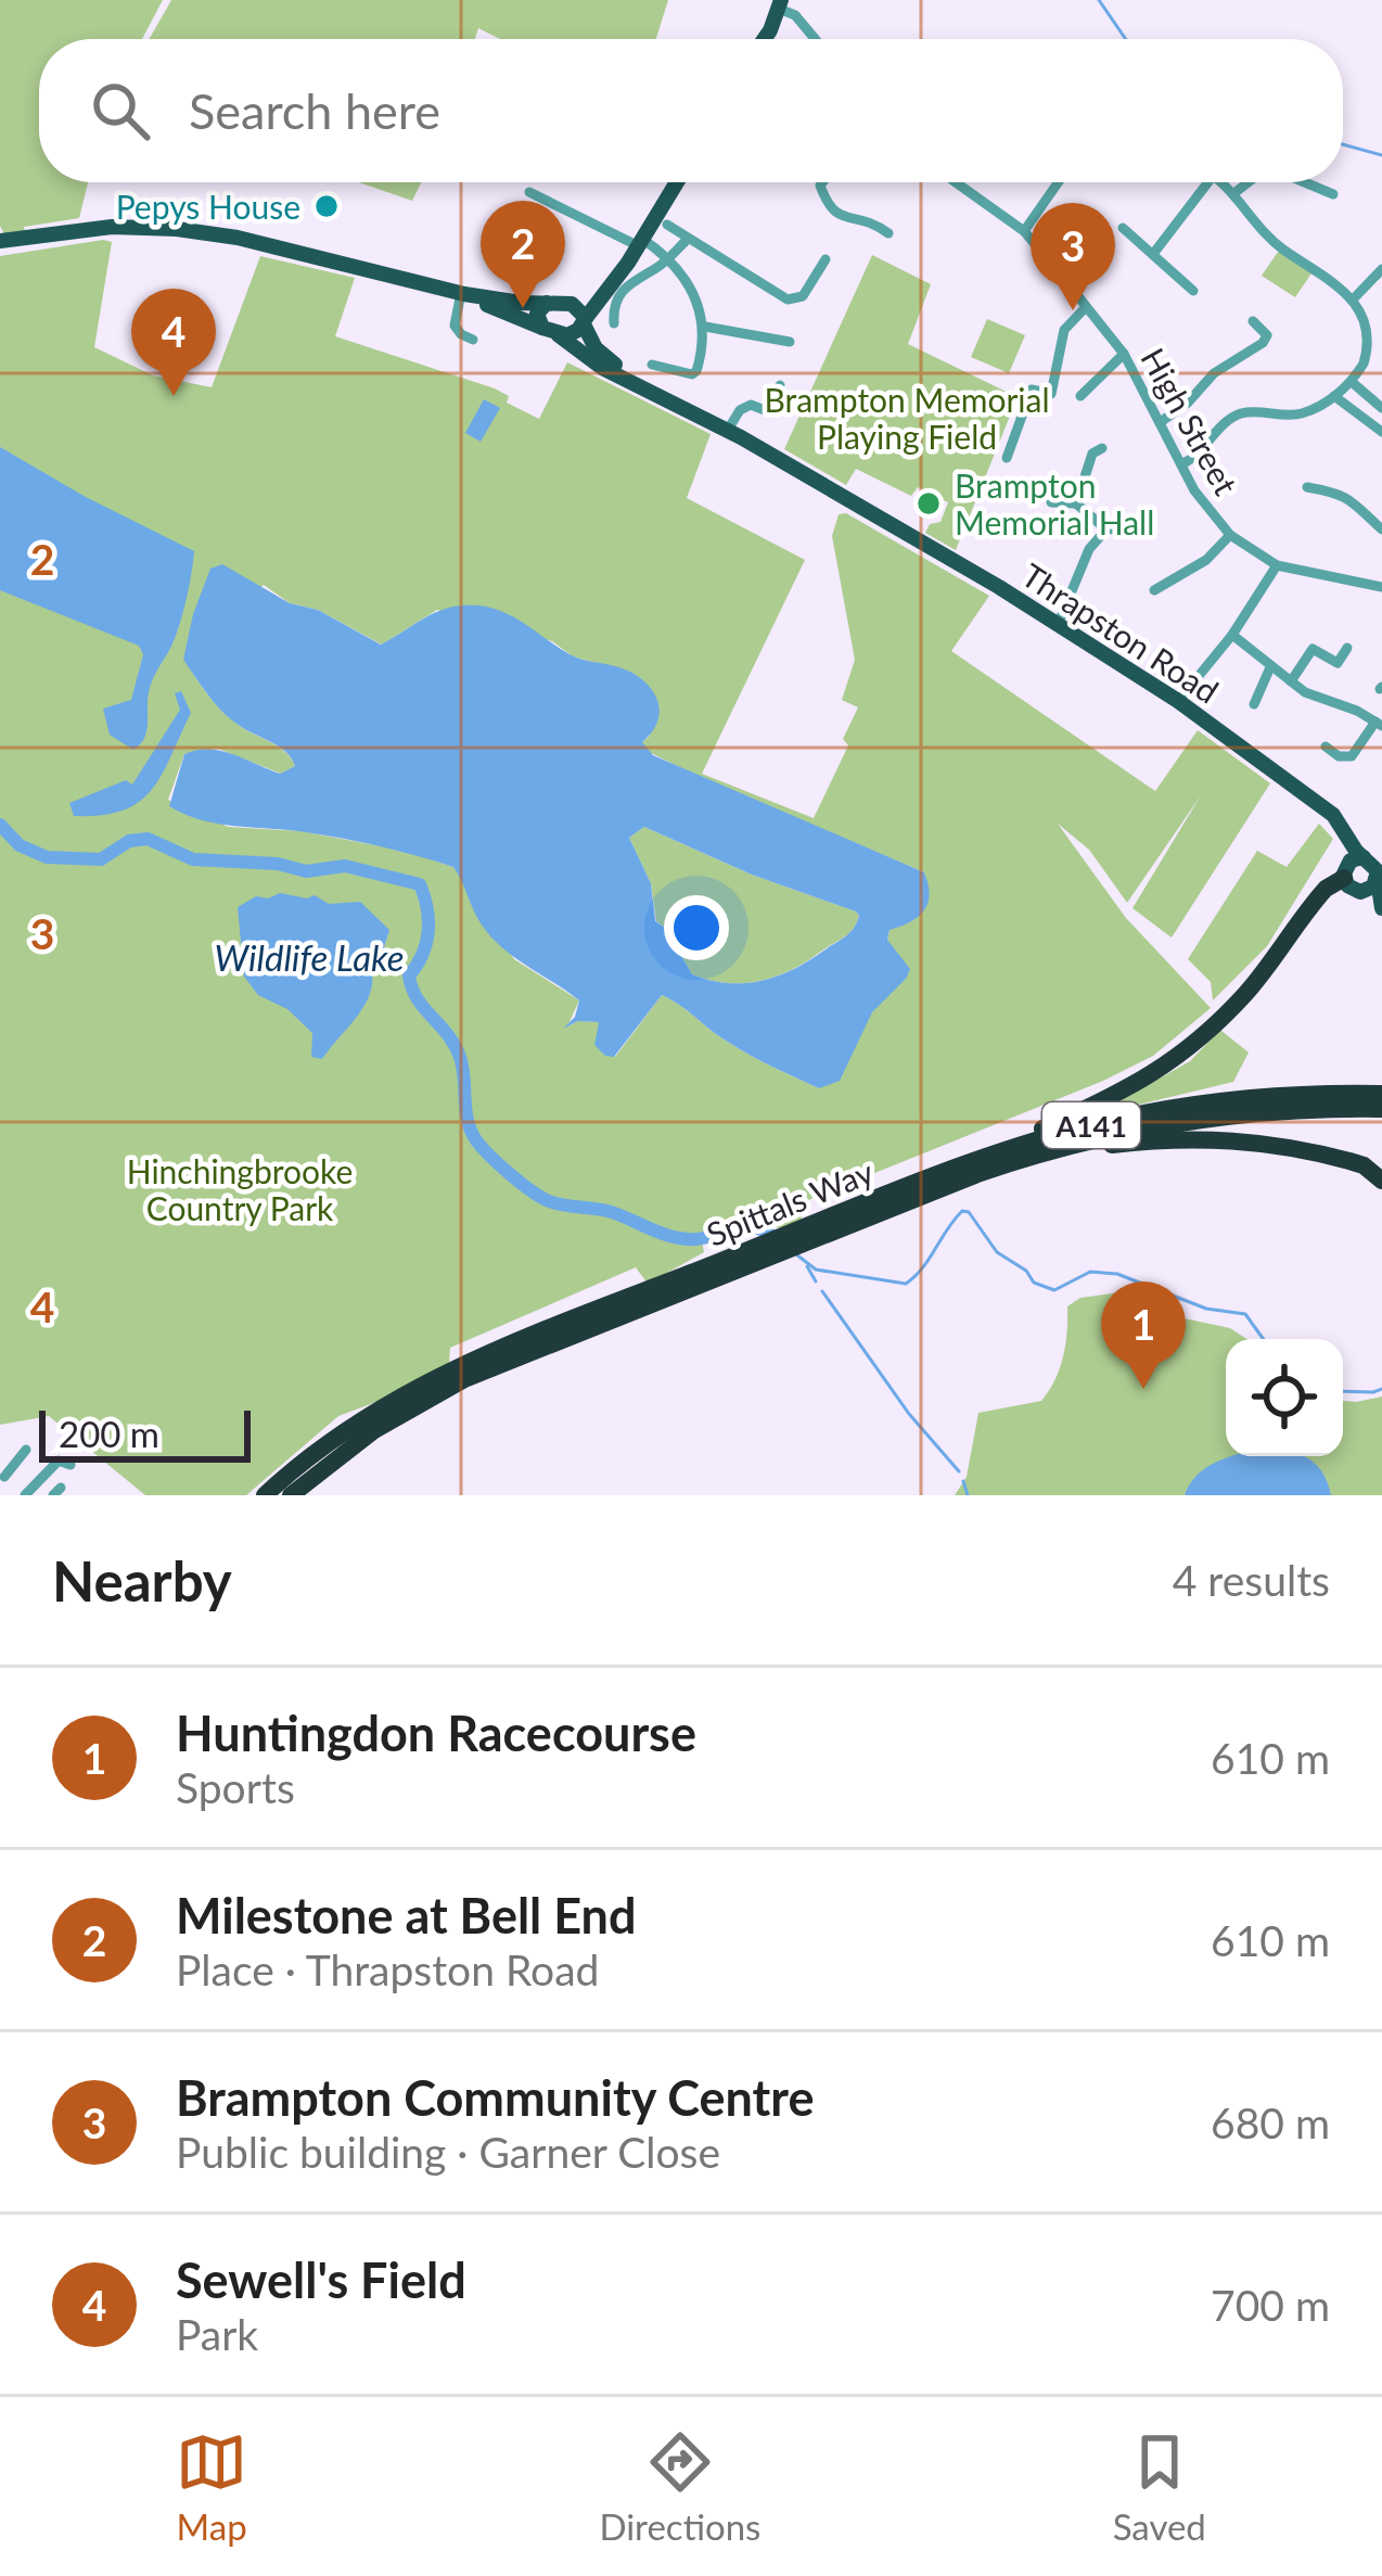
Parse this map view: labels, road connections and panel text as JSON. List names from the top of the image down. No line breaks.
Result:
{"streets":{"highway":["A141","Spittals Way"],"main road":["Thrapston Road"],"street":["High Street"]},"water":["Wildlife Lake"],"parks":["Brampton Memorial Playing Field","Hinchingbrooke Country Park"],"places":["Pepys House","Brampton Memorial Hall"],"scale_bar":"200 m","page":{"search":"Search here","pins":["2","3","4","1"],"scale":"200 m","heading":["Nearby","4 results"],"list":[{"mark":"1","name":"Huntingdon Racecourse","note":"Sports","value":"610 m"},{"mark":"2","name":"Milestone at Bell End","note":"Place · Thrapston Road","value":"610 m"},{"mark":"3","name":"Brampton Community Centre","note":"Public building · Garner Close","value":"680 m"},{"mark":"4","name":"Sewell's Field","note":"Park","value":"700 m"}],"nav":["Map","Directions","Saved"]},"grid":{"rows":["2","3","4"]}}
